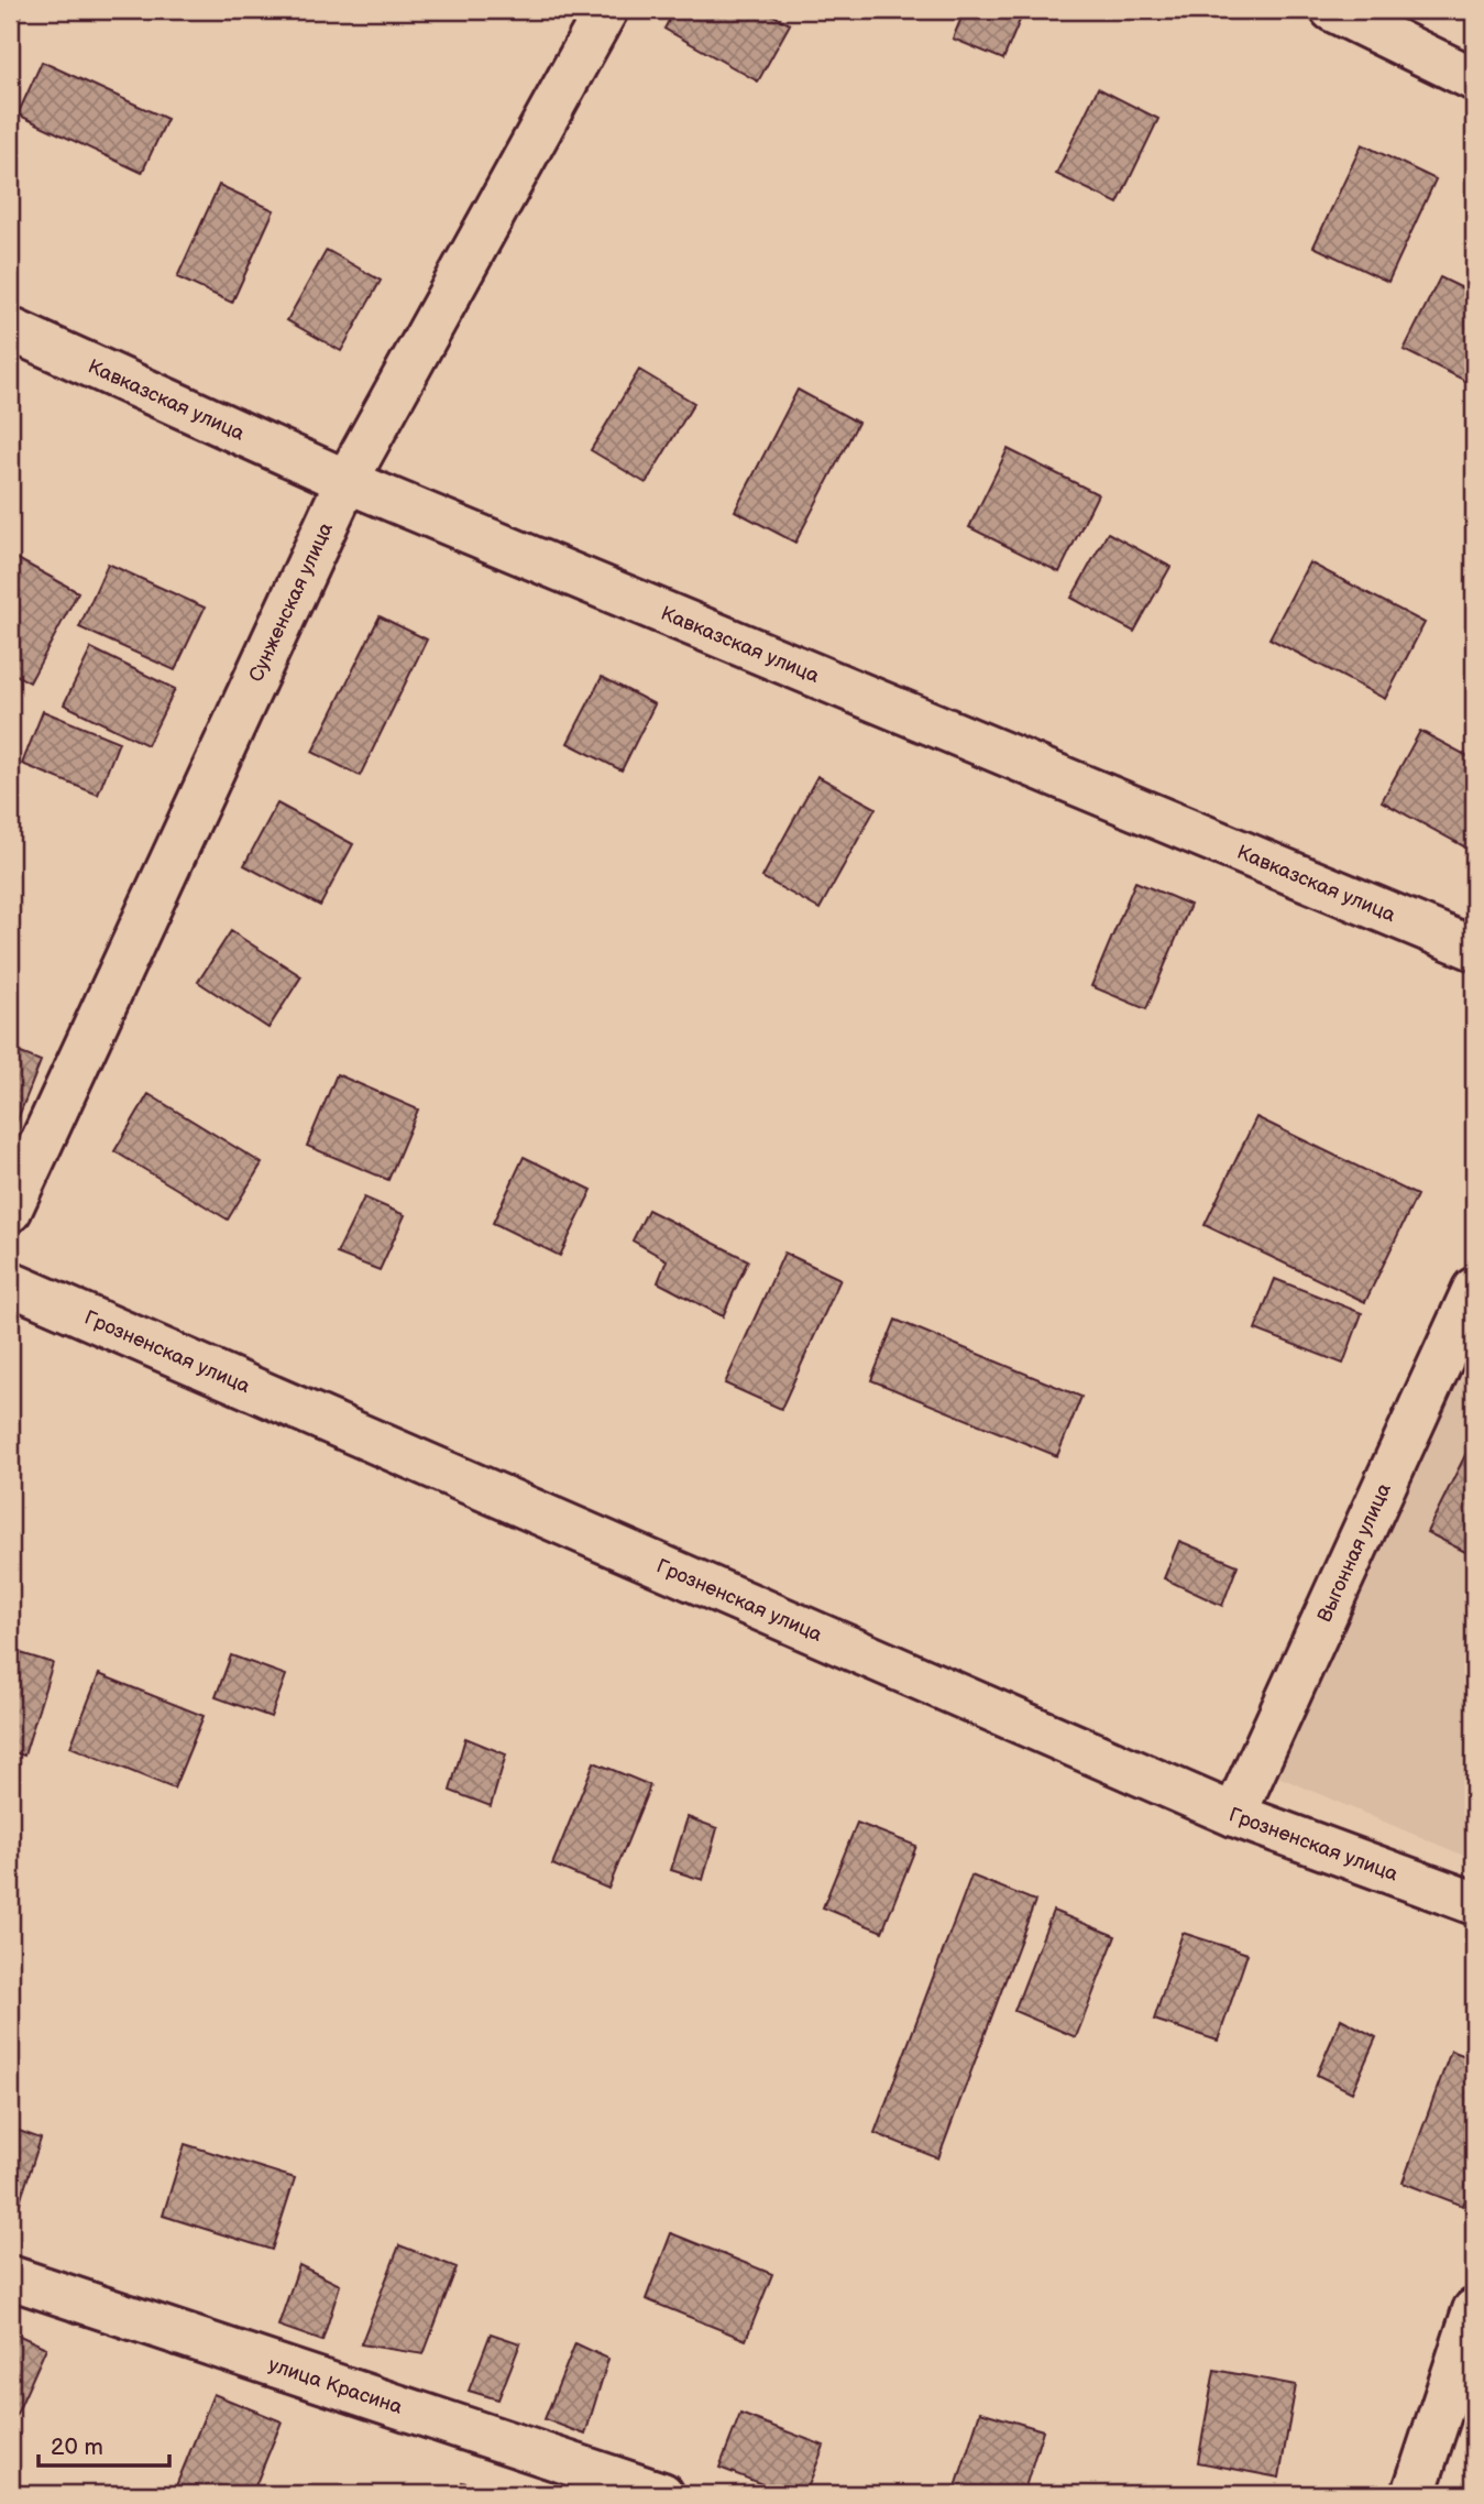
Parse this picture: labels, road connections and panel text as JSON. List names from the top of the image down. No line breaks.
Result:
{"streets":{"street":["Кавказская улица","Сунженская улица","Грозненская улица","Выгонная улица","улица Красина"]},"crossings":[["Кавказская улица","Сунженская улица"],["Грозненская улица","Выгонная улица"]],"scale_bar":"20 m"}
